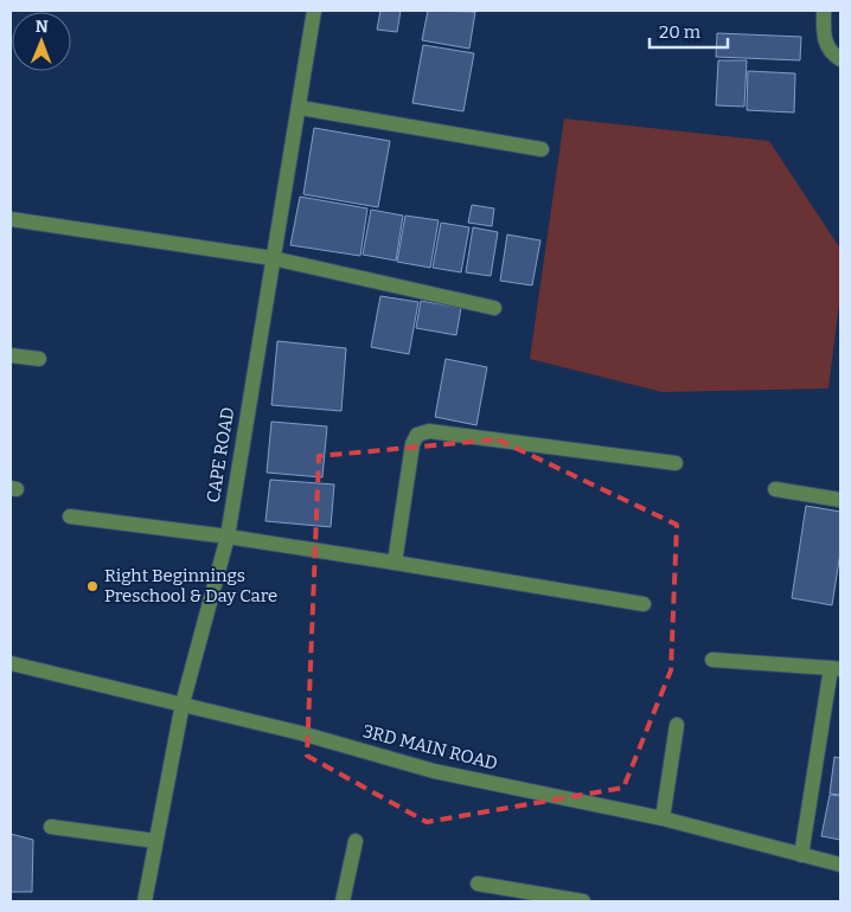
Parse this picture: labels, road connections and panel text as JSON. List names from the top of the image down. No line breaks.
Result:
{"streets":{"street":["CAPE ROAD","3RD MAIN ROAD"]},"crossings":[["CAPE ROAD","3RD MAIN ROAD"]],"places":["Right Beginnings Preschool & Day Care"],"scale_bar":"20 m","north":"top"}
